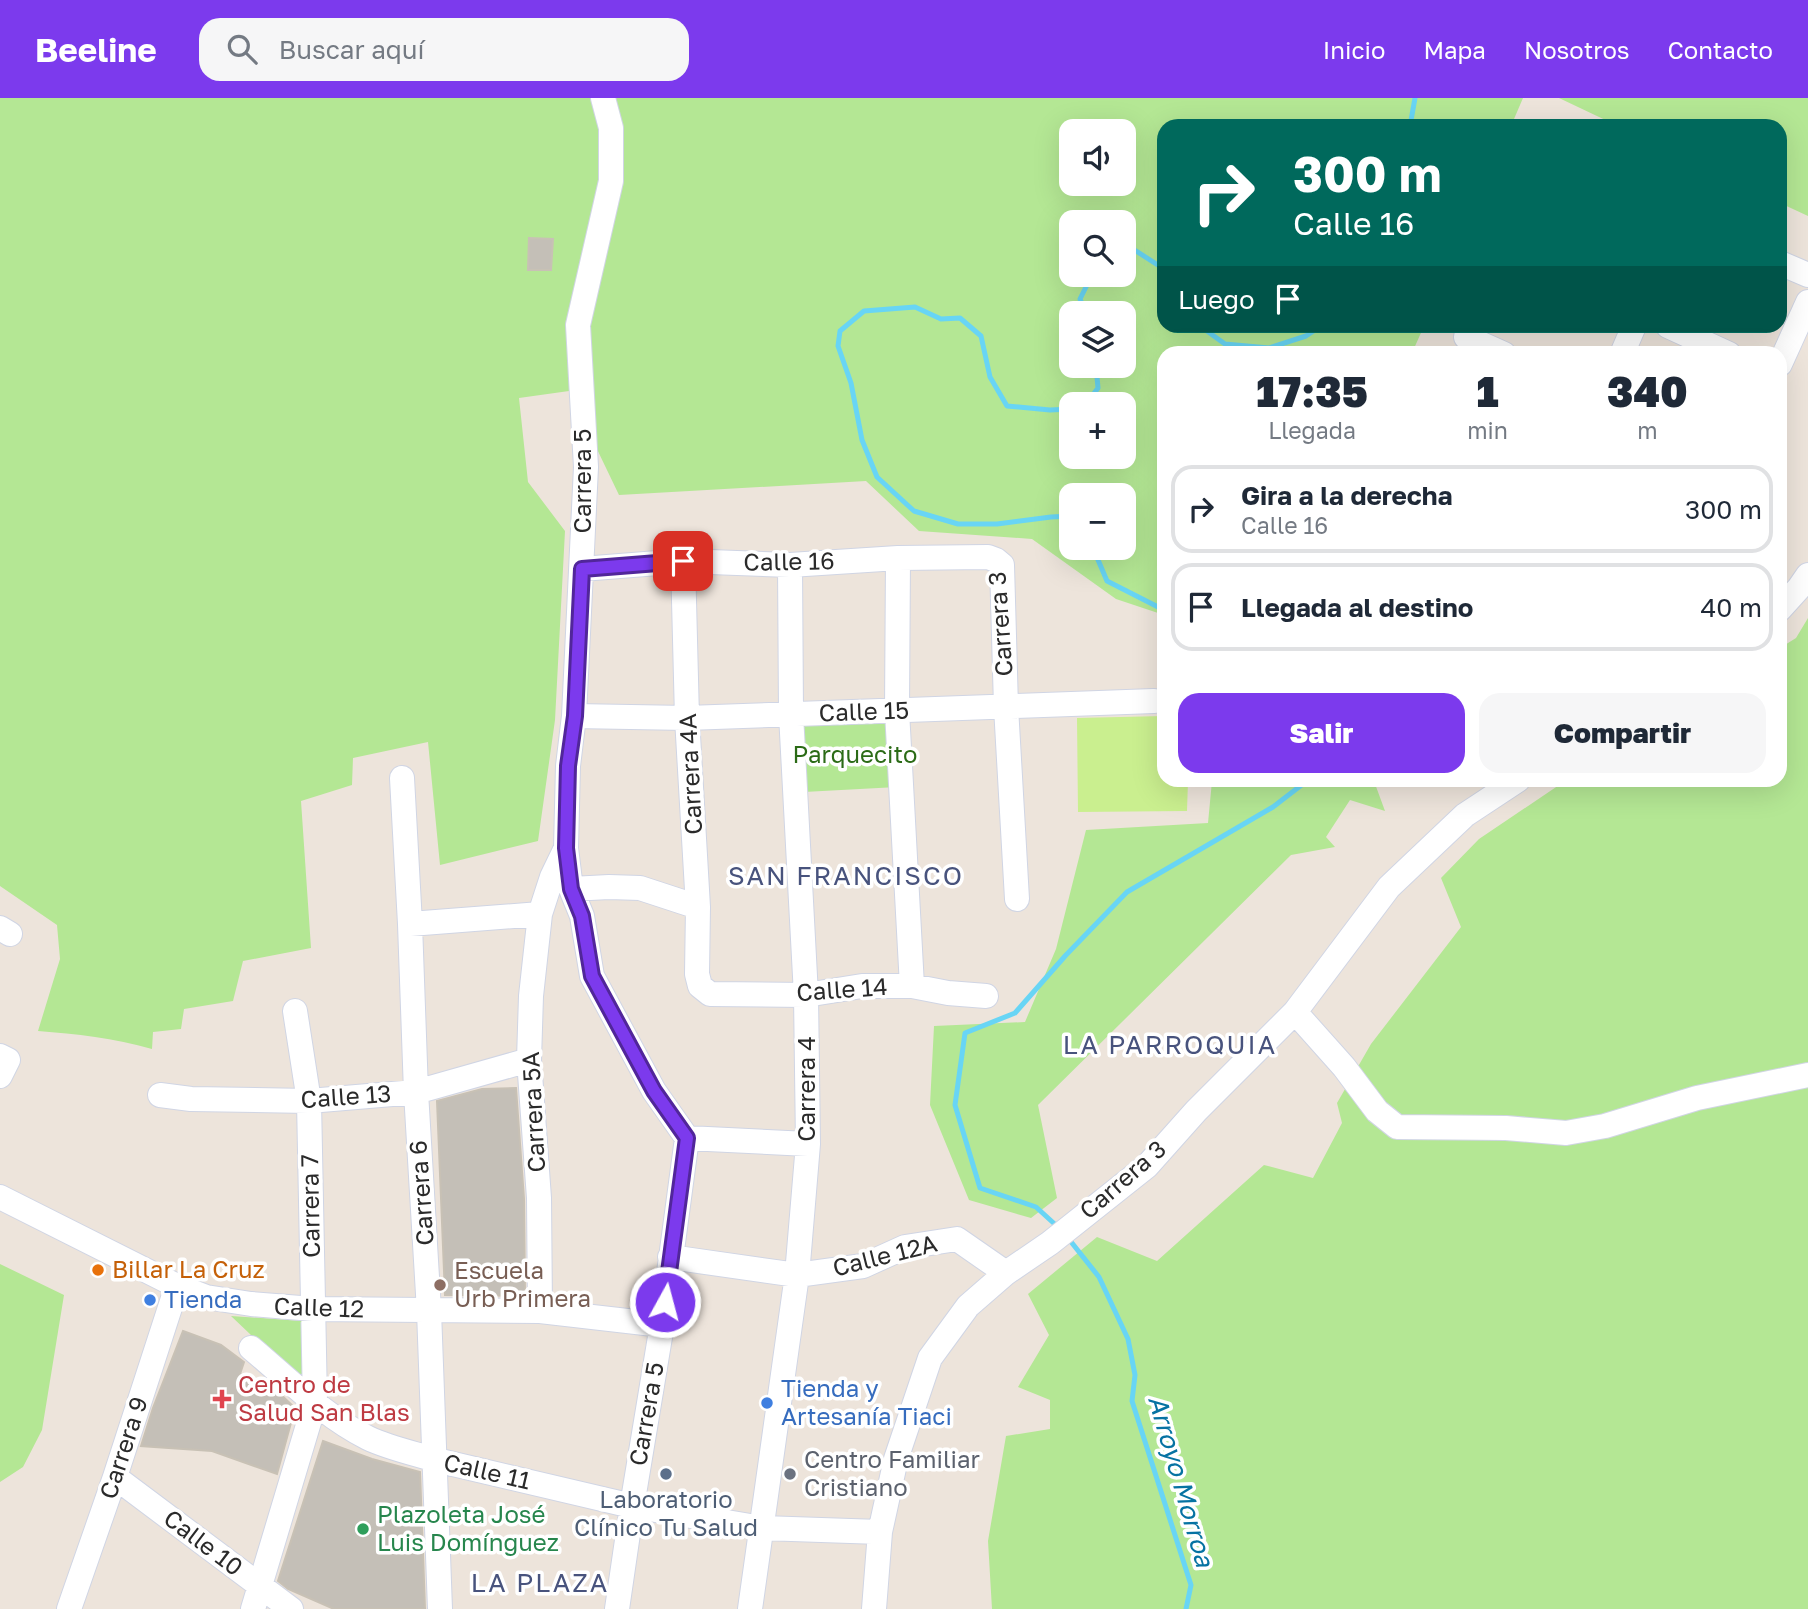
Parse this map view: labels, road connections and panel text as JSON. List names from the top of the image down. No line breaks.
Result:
{"streets":{"street":["Carrera 5","Calle 16","Carrera 3","Calle 15","Carrera 4A","Calle 14","Carrera 4","Calle 13","Carrera 5A","Carrera 6","Carrera 7","Calle 12A","Calle 12","Carrera 9","Calle 11","Calle 10"]},"crossings":[["Carrera 5","Calle 16"],["Carrera 5","Calle 15"],["Carrera 5","Carrera 5A"],["Carrera 5","Calle 12A"],["Carrera 5","Calle 12"],["Carrera 5","Calle 11"],["Calle 16","Carrera 3"],["Calle 16","Carrera 4A"],["Calle 16","Carrera 4"],["Carrera 3","Calle 15"],["Carrera 3","Calle 12A"],["Carrera 3","Calle 11"],["Calle 15","Carrera 4A"],["Calle 15","Carrera 4"],["Carrera 4A","Calle 14"],["Calle 14","Carrera 4"],["Carrera 4","Calle 12A"],["Carrera 4","Calle 11"],["Calle 13","Carrera 5A"],["Calle 13","Carrera 6"],["Calle 13","Carrera 7"],["Carrera 5A","Calle 12"],["Carrera 6","Calle 12"],["Carrera 6","Calle 11"],["Carrera 7","Calle 12"],["Carrera 7","Calle 11"],["Carrera 7","Calle 10"],["Calle 12","Carrera 9"],["Carrera 9","Calle 10"]],"districts":["SAN FRANCISCO","LA PARROQUIA","LA PLAZA"],"water":["Arroyo Morroa"],"parks":["Parquecito"],"places":{"other":["Billar La Cruz","Escuela Urb Primera","Tienda","Tienda y Artesanía Tiaci","Laboratorio Clínico Tu Salud","Centro Familiar Cristiano","Plazoleta José Luis Domínguez"],"health":["Centro de Salud San Blas"]},"page":{"header":"Beeline","search":"Buscar aquí","nav":["Inicio","Mapa","Nosotros","Contacto"],"map_buttons":["+","−"],"turn":["300 m","Calle 16"],"then":"Luego","eta":["17:35","Llegada","1","min","340","m"],"list":[{"name":"Gira a la derecha","note":"Calle 16","value":"300 m"},{"name":"Llegada al destino","value":"40 m"}],"buttons":["Salir","Compartir"]}}
